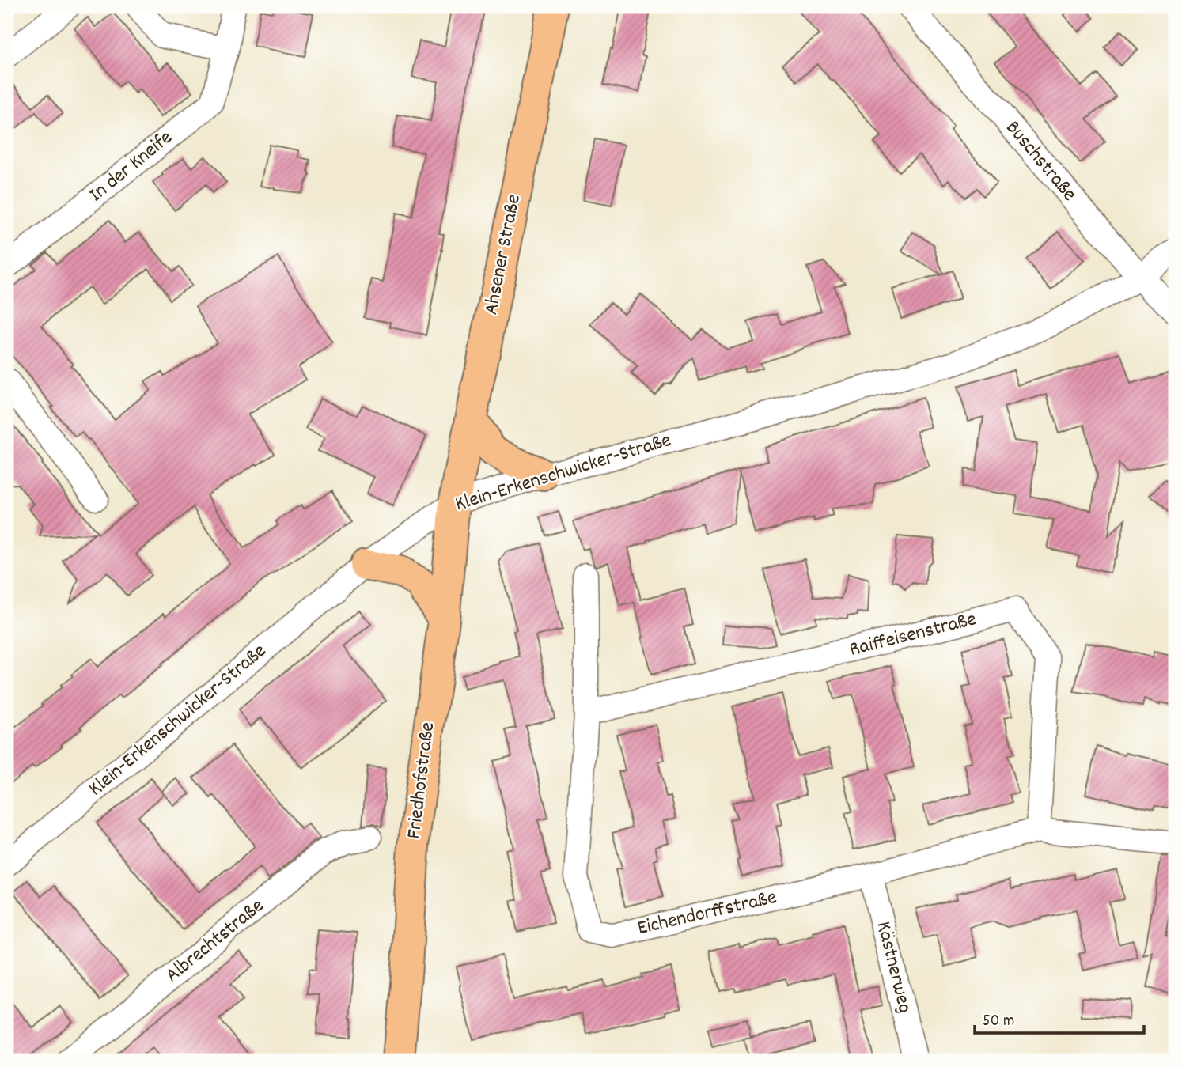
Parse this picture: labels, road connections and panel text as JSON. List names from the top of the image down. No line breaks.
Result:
{"streets":{"main road":["Ahsener Straße","Friedhofstraße"],"street":["Buschstraße","In der Kneife","Klein-Erkenschwicker-Straße","Raiffeisenstraße","Eichendorffstraße","Albrechtstraße","Kästnerweg"]},"crossings":[["Buschstraße","Klein-Erkenschwicker-Straße"],["Ahsener Straße","Klein-Erkenschwicker-Straße"],["Ahsener Straße","Friedhofstraße"],["Klein-Erkenschwicker-Straße","Friedhofstraße"],["Raiffeisenstraße","Eichendorffstraße"],["Eichendorffstraße","Kästnerweg"]],"scale_bar":"50 m"}
